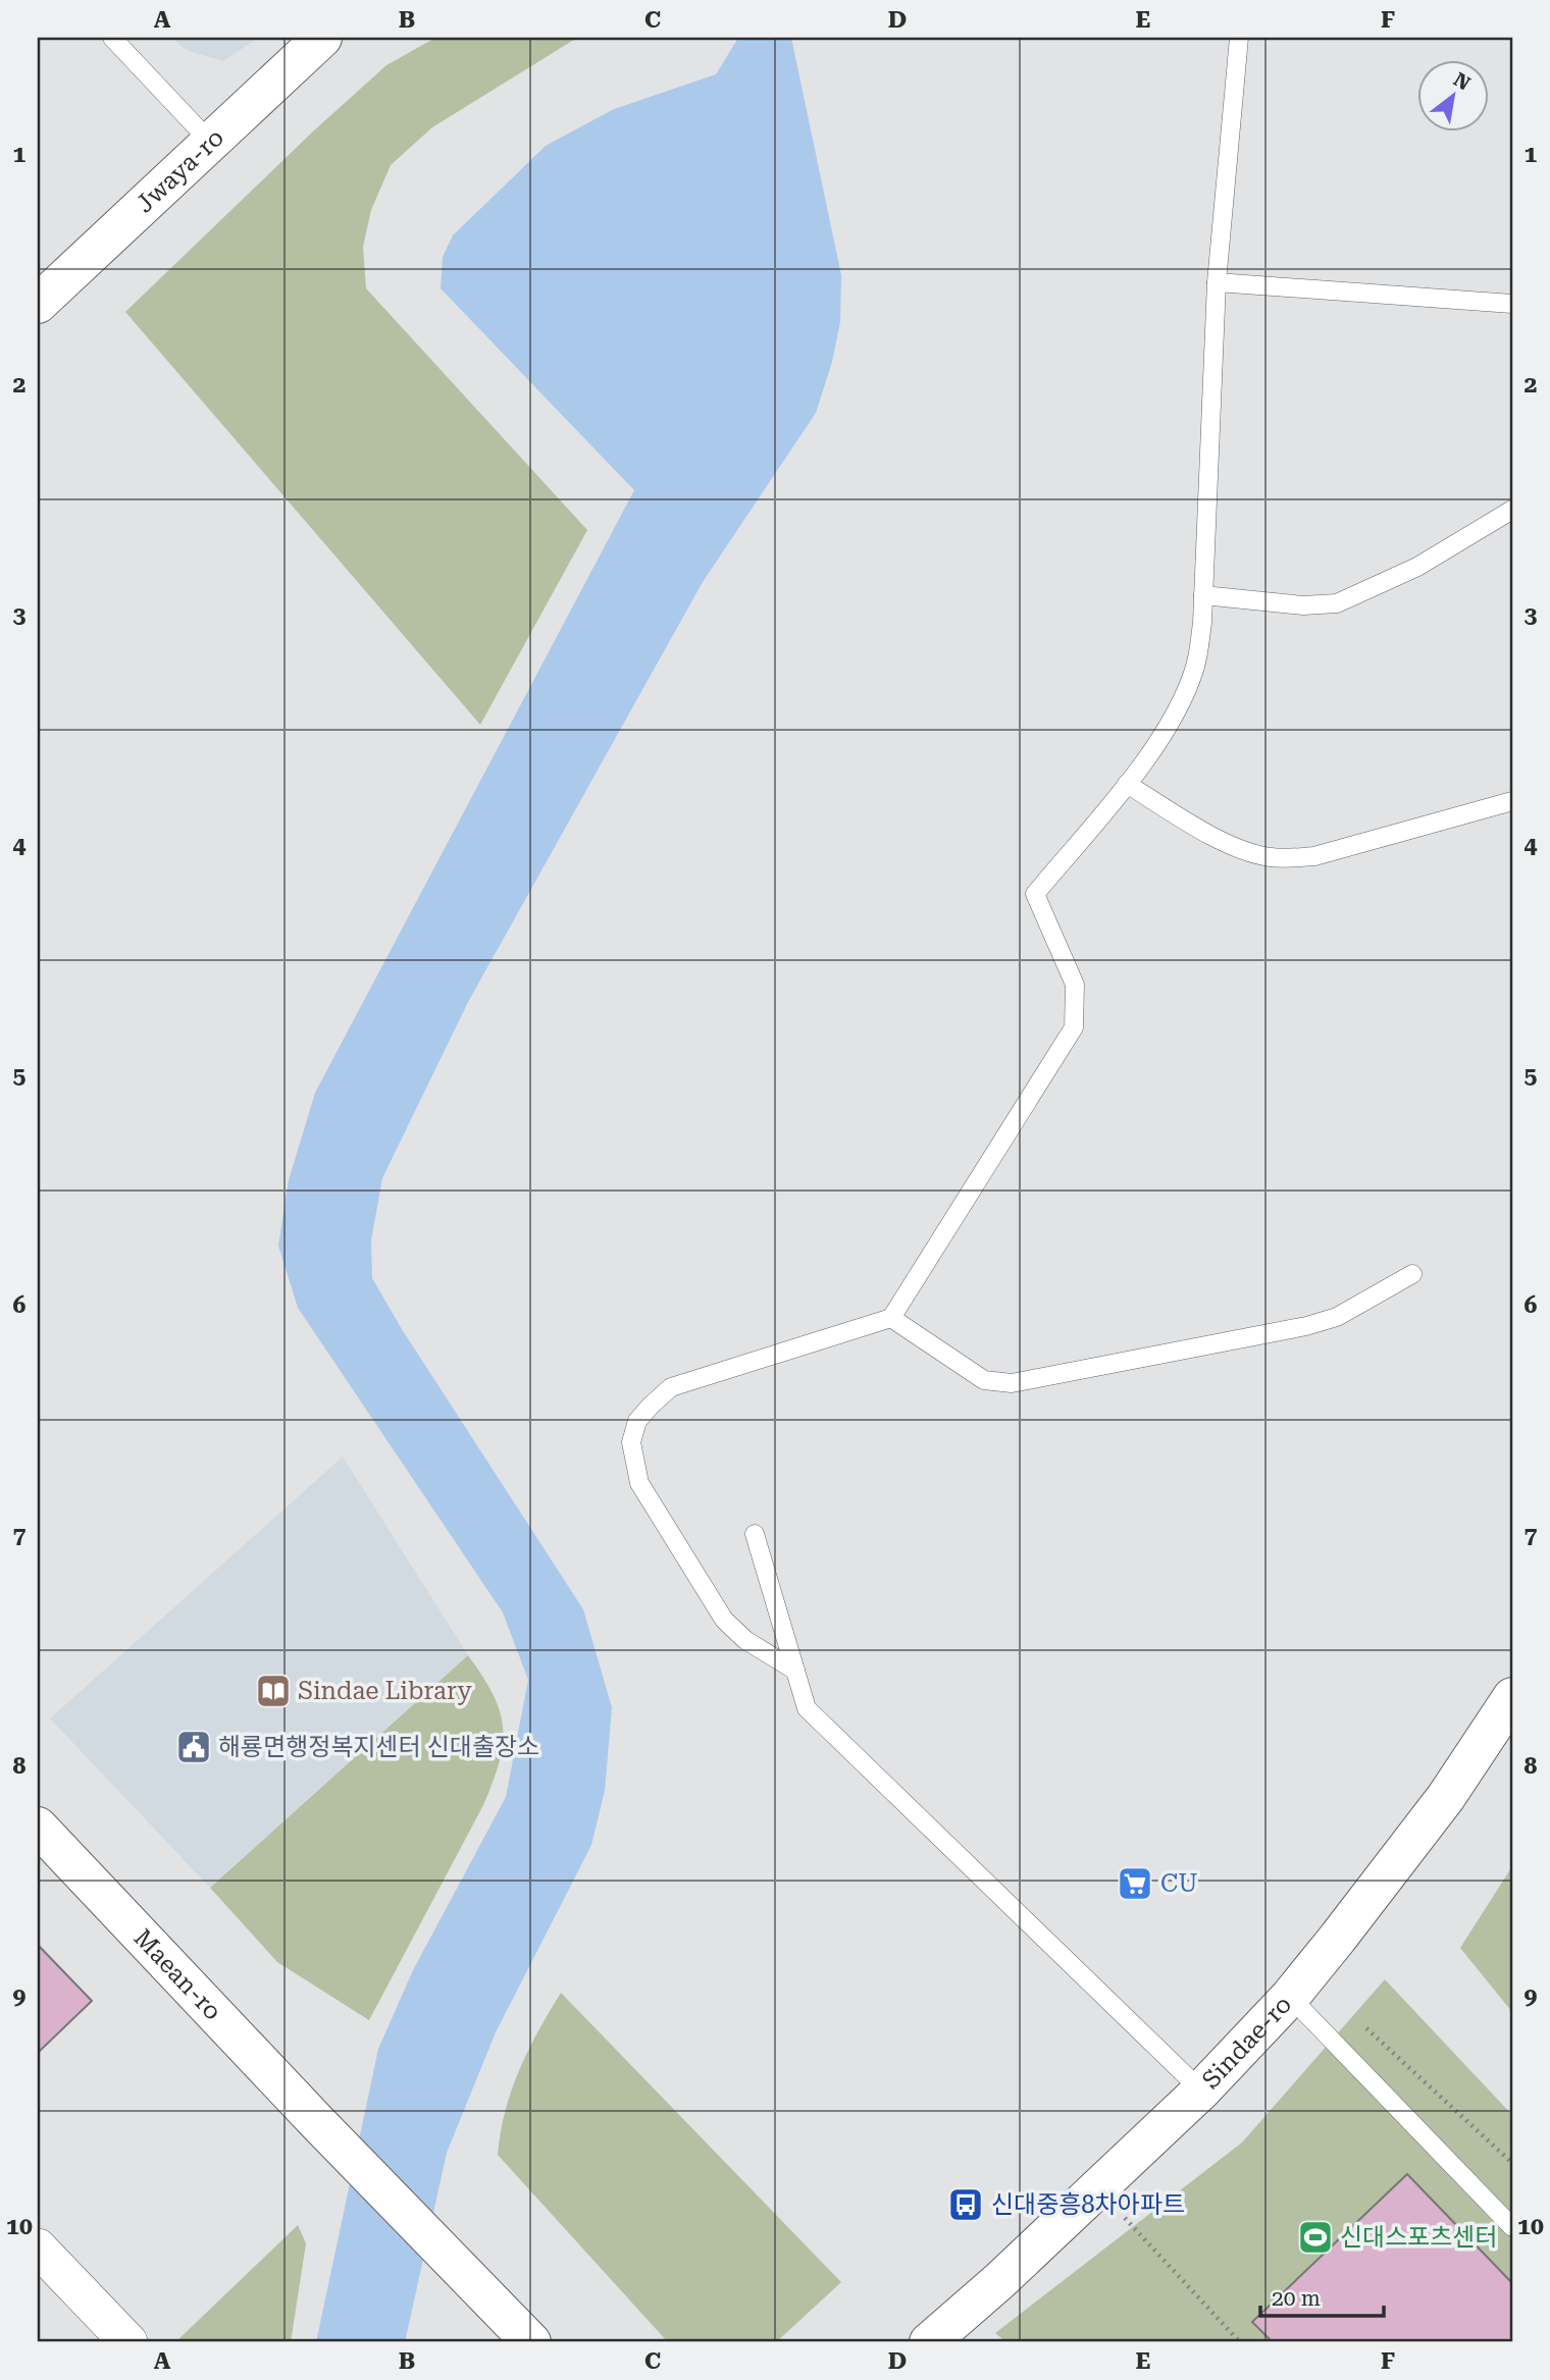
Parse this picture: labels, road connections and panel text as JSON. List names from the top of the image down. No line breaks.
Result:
{"streets":{"street":["Jwaya-ro","Maean-ro","Sindae-ro"]},"places":{"library":["Sindae Library"],"public building":["해룡면행정복지센터 신대출장소"],"supermarket":["CU"],"bus stop":["신대중흥8차아파트"],"sports":["신대스포츠센터"]},"scale_bar":"20 m","north":"top right","grid":{"columns":["A","B","C","D","E","F"],"rows":["1","2","3","4","5","6","7","8","9","10"]}}
